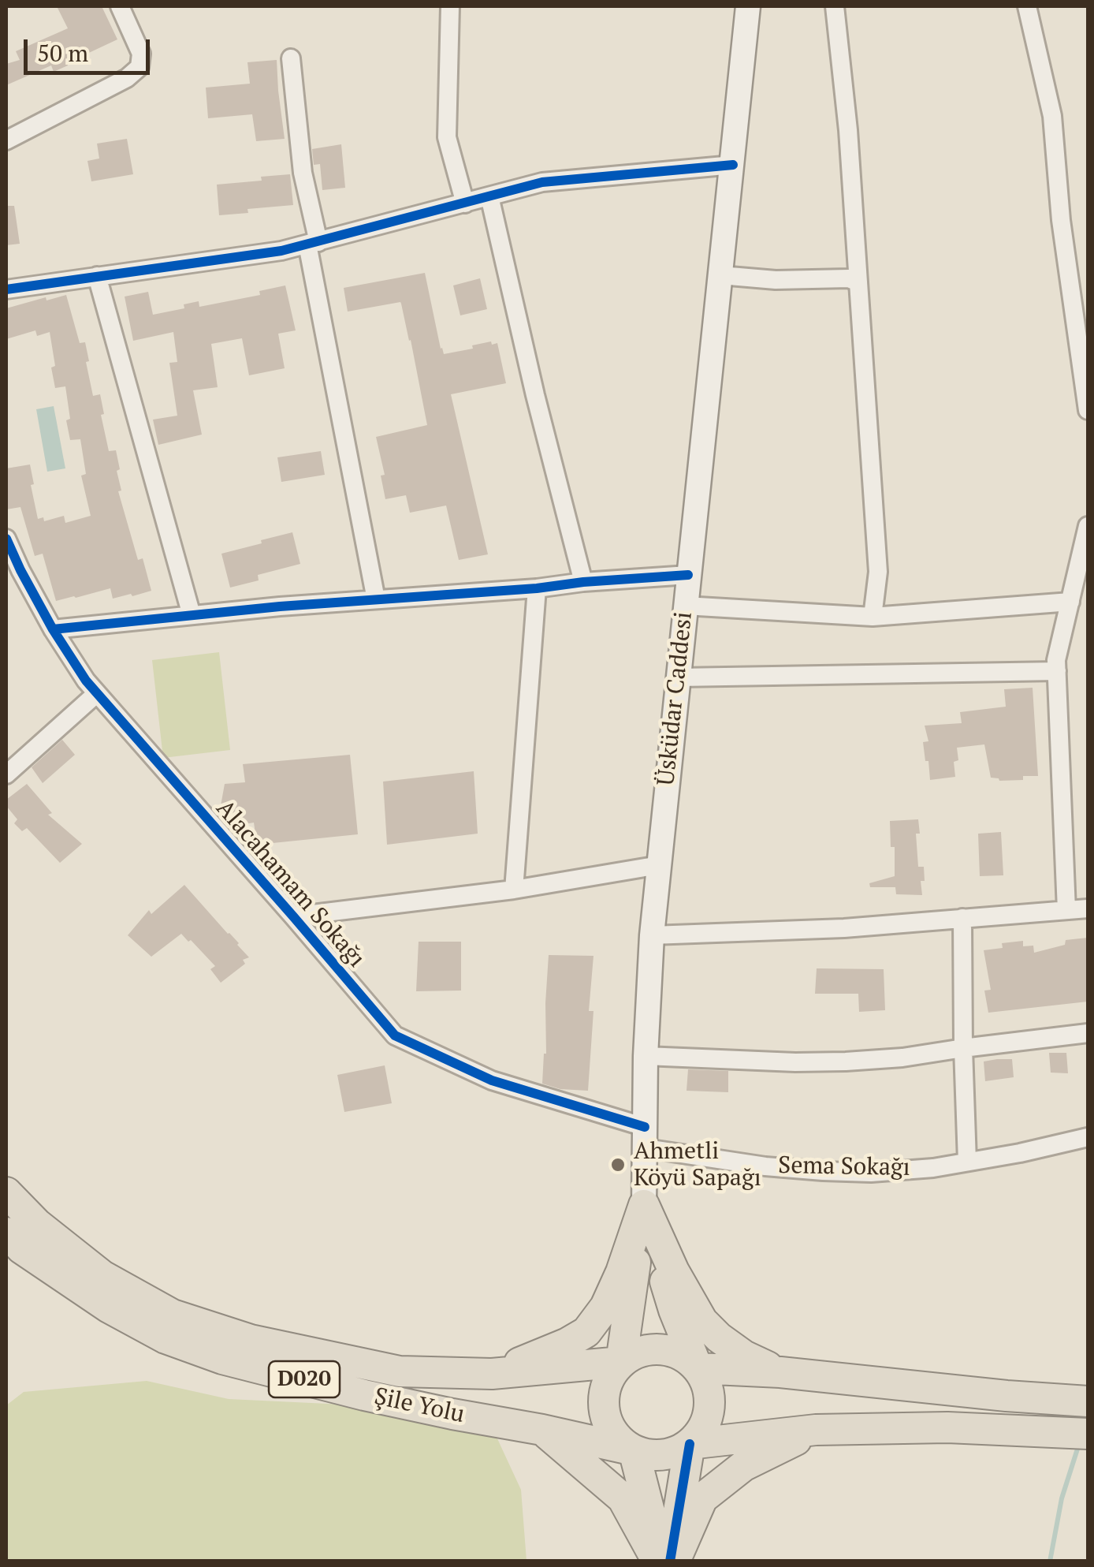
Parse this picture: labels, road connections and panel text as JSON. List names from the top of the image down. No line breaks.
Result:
{"streets":{"highway":["Üsküdar Caddesi","D020","Şile Yolu"],"street":["Alacahamam Sokağı","Sema Sokağı"]},"crossings":[["Üsküdar Caddesi","Alacahamam Sokağı"],["Üsküdar Caddesi","Sema Sokağı"],["Üsküdar Caddesi","Şile Yolu"],["Alacahamam Sokağı","Sema Sokağı"]],"places":["Ahmetli Köyü Sapağı"],"scale_bar":"50 m"}
